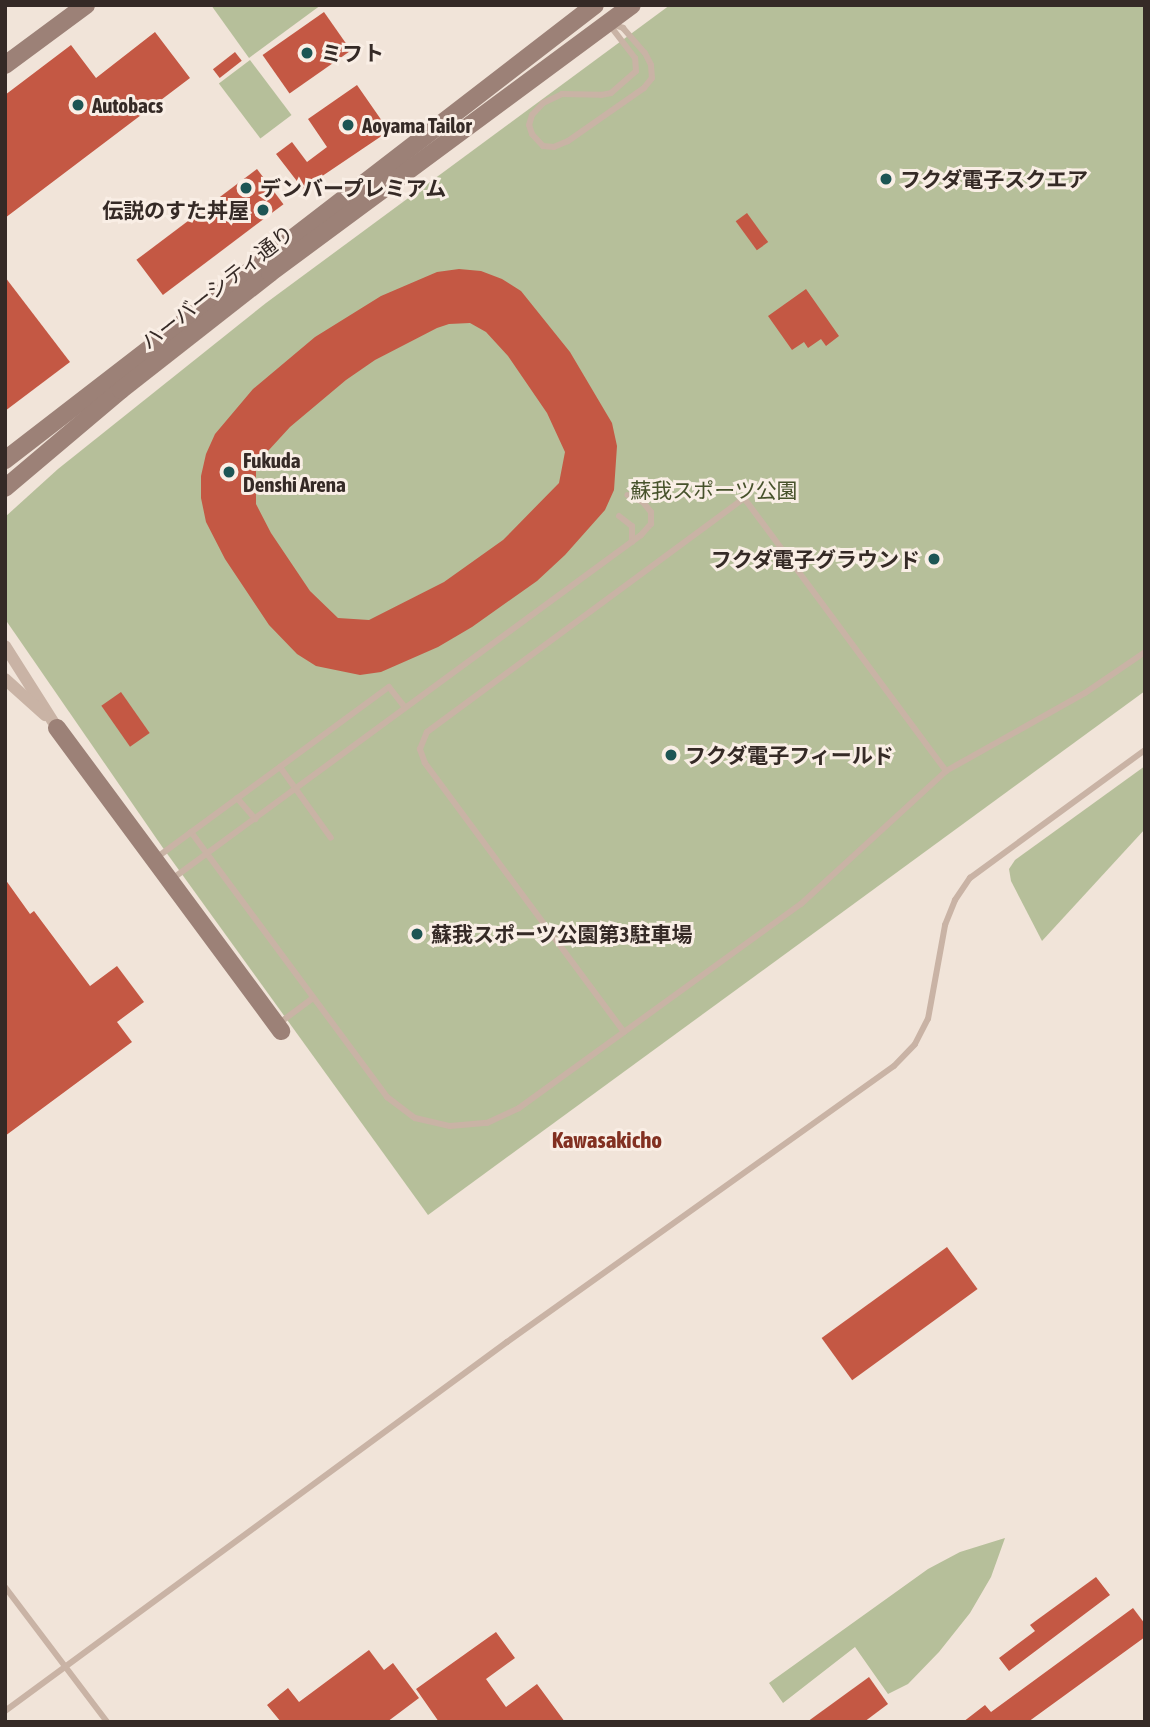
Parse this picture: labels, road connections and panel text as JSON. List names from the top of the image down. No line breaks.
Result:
{"streets":{"street":["ハーバーシティ通り"]},"districts":["Kawasakicho"],"parks":["蘇我スポーツ公園"],"places":["ミフト","Autobacs","Aoyama Tailor","フクダ電子スクエア","デンバープレミアム","伝説のすた丼屋","Fukuda Denshi Arena","フクダ電子グラウンド","フクダ電子フィールド","蘇我スポーツ公園第3駐車場"]}
